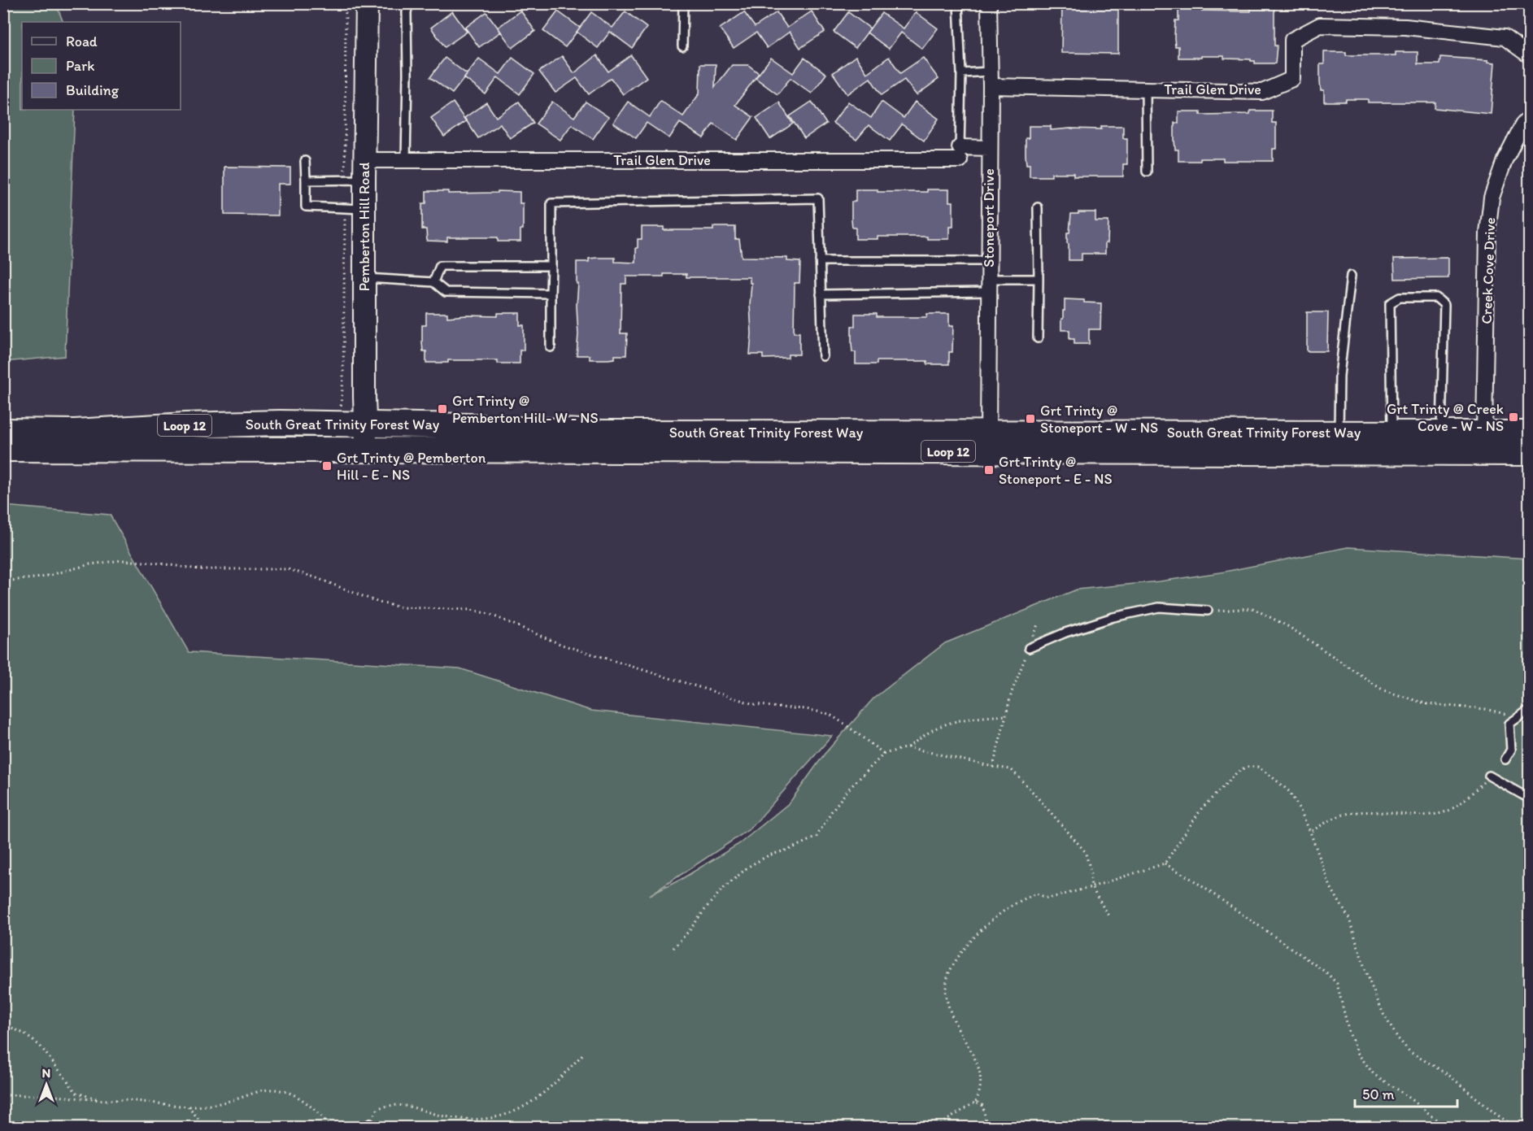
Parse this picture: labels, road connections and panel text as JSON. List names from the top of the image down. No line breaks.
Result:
{"streets":{"main road":["South Great Trinity Forest Way","Loop 12"],"street":["Trail Glen Drive","Stoneport Drive","Pemberton Hill Road","Creek Cove Drive"]},"crossings":[["Trail Glen Drive","Stoneport Drive"],["Trail Glen Drive","Pemberton Hill Road"],["Stoneport Drive","South Great Trinity Forest Way"],["Pemberton Hill Road","South Great Trinity Forest Way"],["Creek Cove Drive","South Great Trinity Forest Way"]],"places":{"transit":["Grt Trinty @ Pemberton Hill- W - NS","Grt Trinty @ Creek Cove - W - NS","Grt Trinty @ Stoneport - W - NS","Grt Trinty @ Pemberton Hill - E - NS","Grt Trinty @ Stoneport - E - NS"]},"legend":["Road","Park","Building"],"scale_bar":"50 m","north":"top"}
